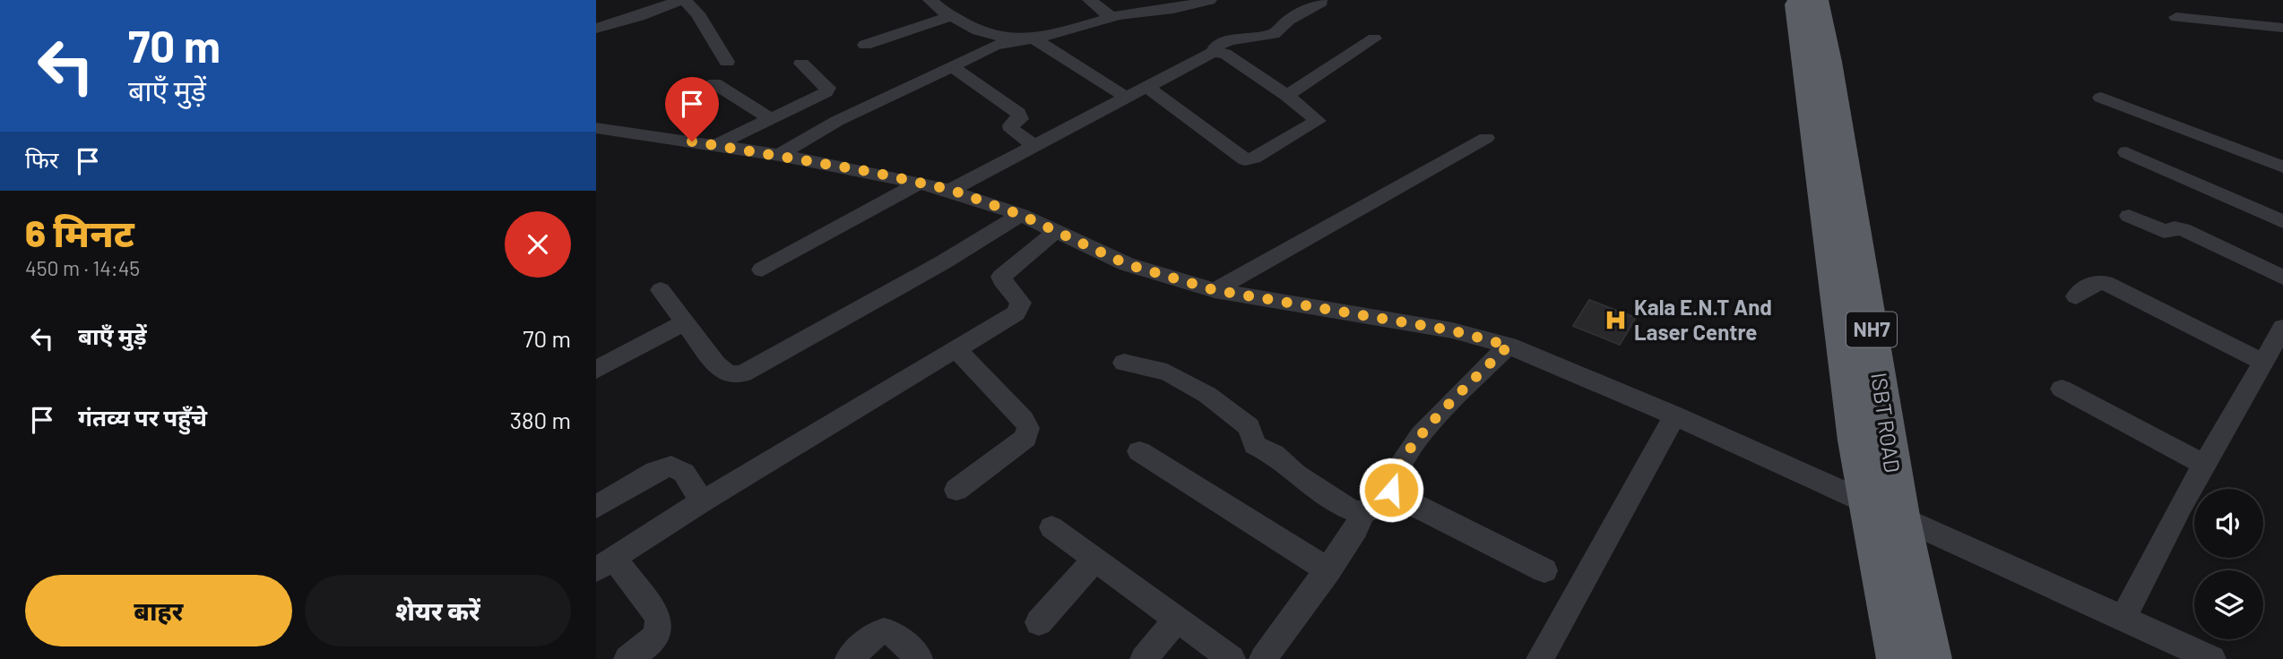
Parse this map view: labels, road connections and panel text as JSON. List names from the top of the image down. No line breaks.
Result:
{"streets":{"highway":["NH7","ISBT ROAD"]},"crossings":[["NH7","ISBT ROAD"]],"places":{"hospital":["Kala E.N.T And Laser Centre"]},"page":{"turn":["70 m","बाएँ मुड़ें"],"then":"फिर","heading":["6 मिनट","450 m · 14:45"],"list":[{"name":"बाएँ मुड़ें","value":"70 m"},{"name":"गंतव्य पर पहुँचे","value":"380 m"}],"buttons":["बाहर","शेयर करें"]}}
